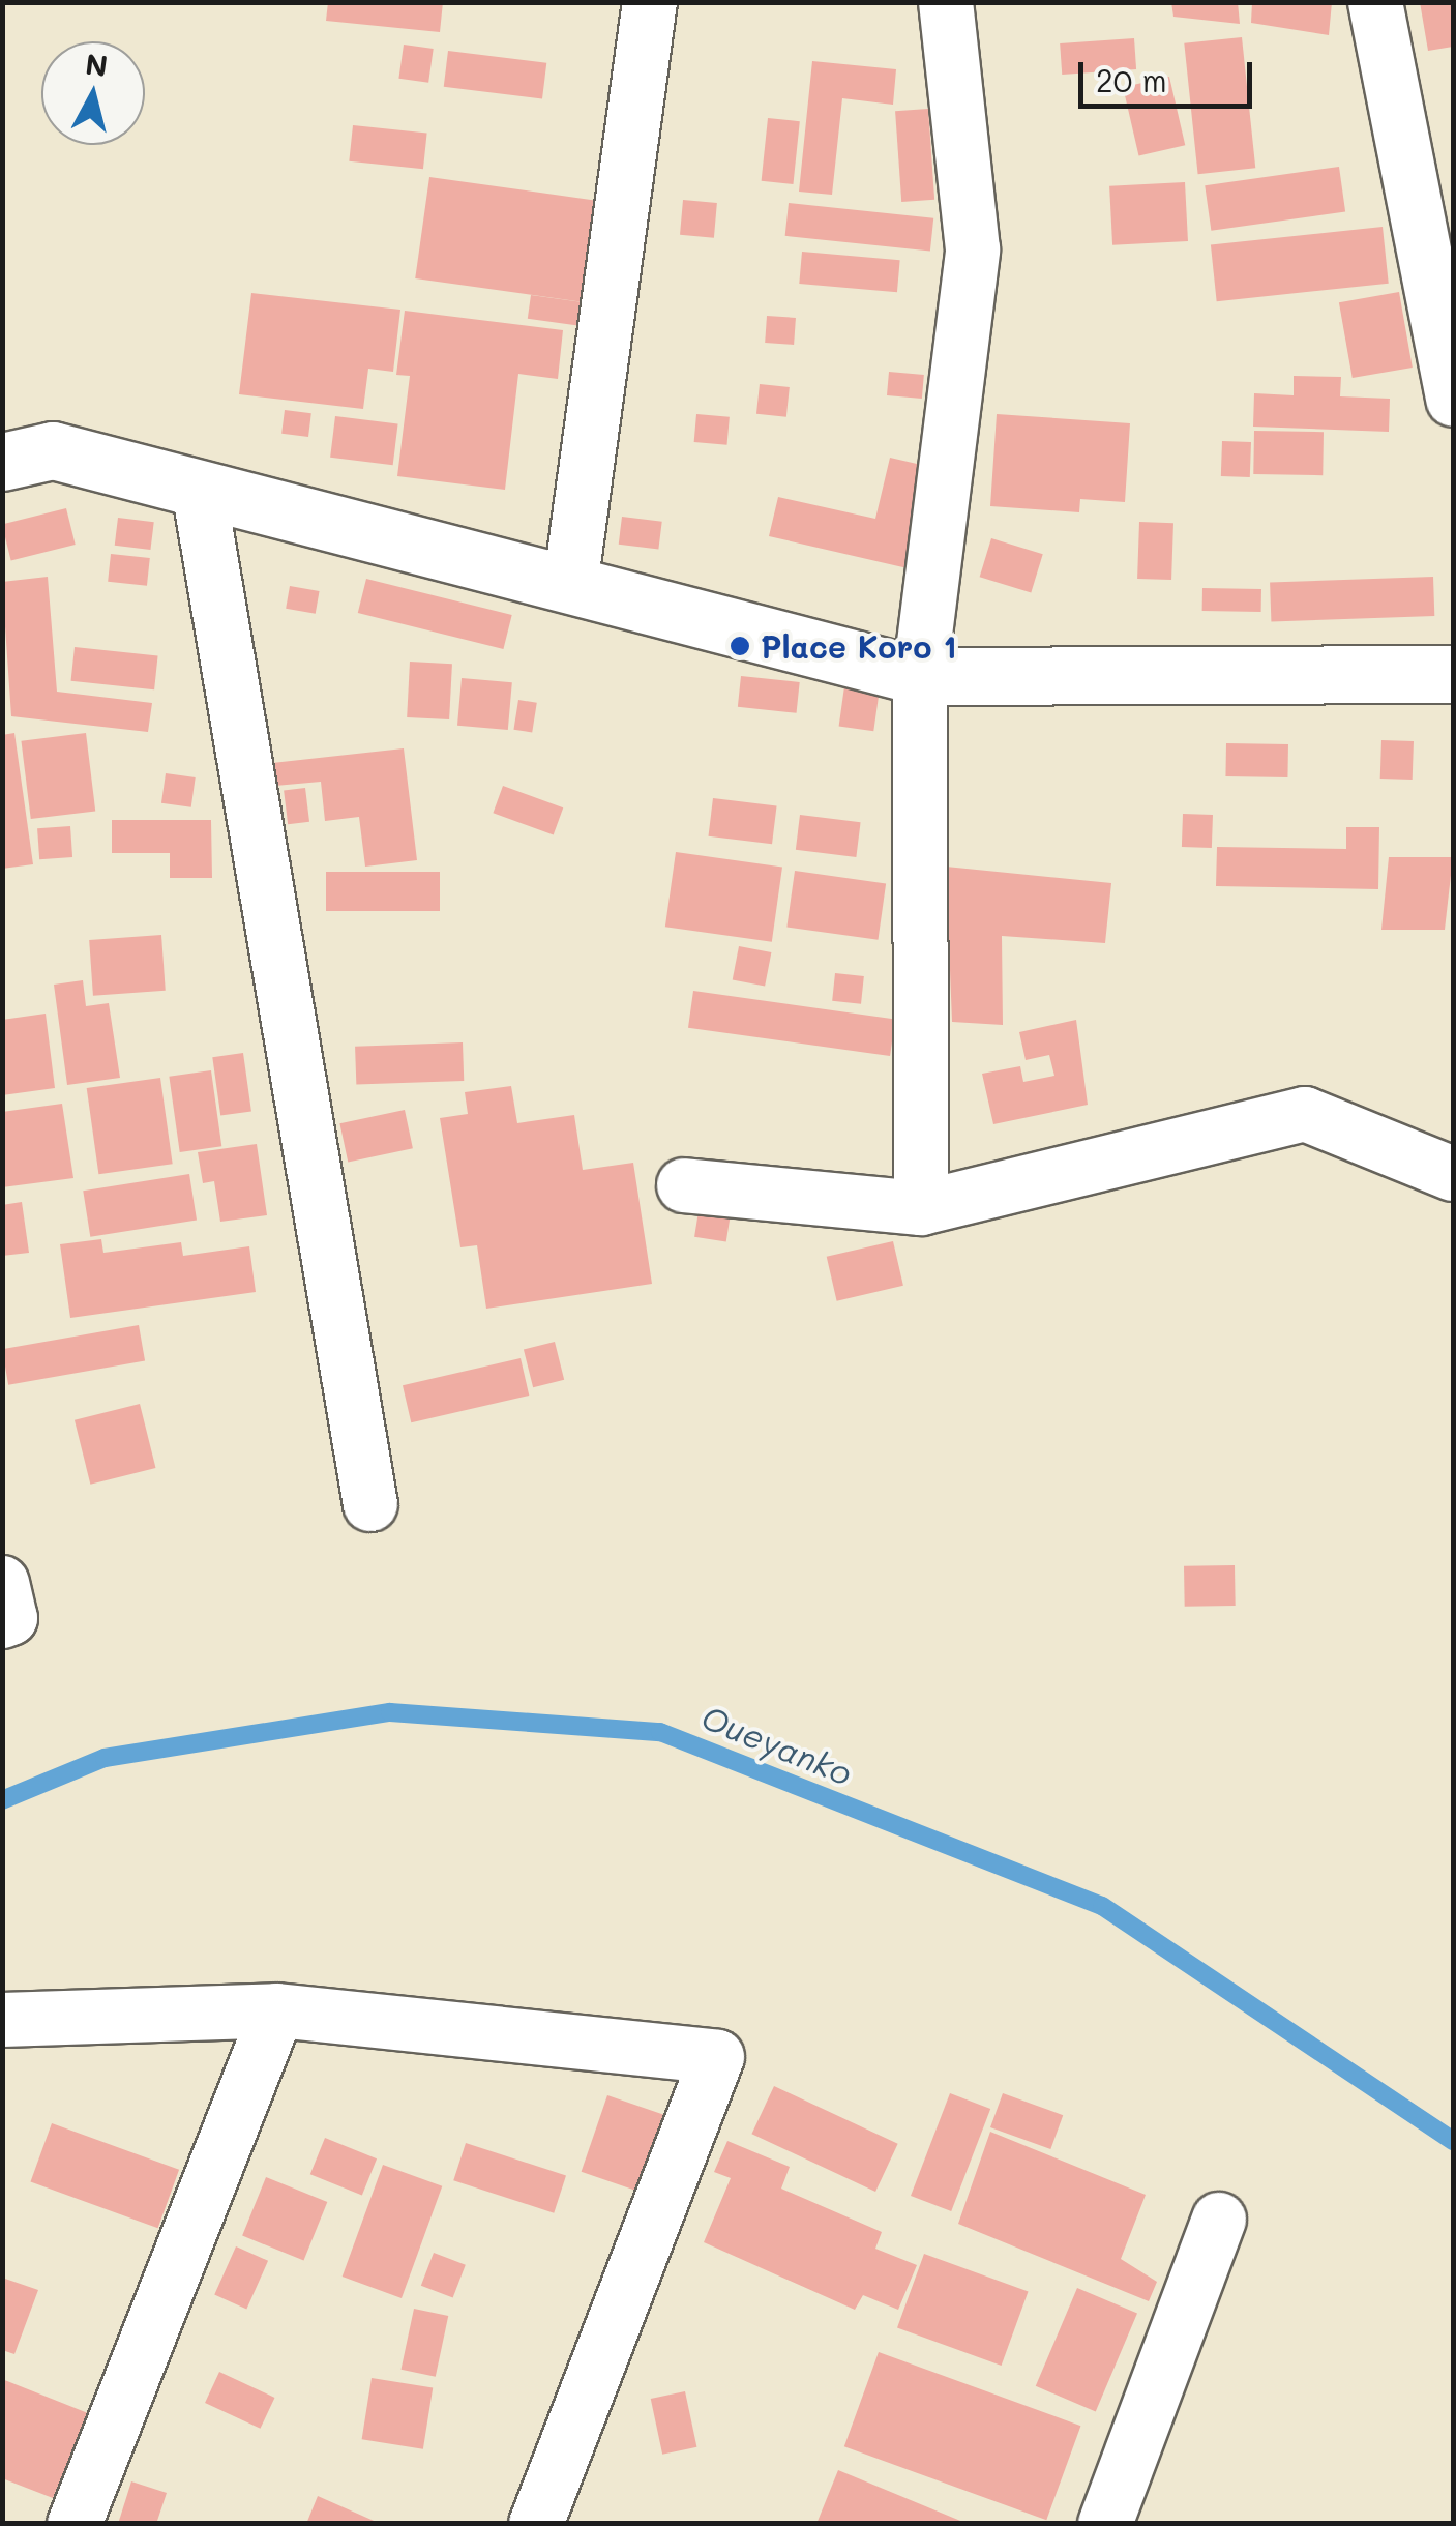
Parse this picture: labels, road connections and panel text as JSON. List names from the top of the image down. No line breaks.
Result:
{"water":["Oueyanko"],"places":["Place Koro 1"],"scale_bar":"20 m","north":"top"}
